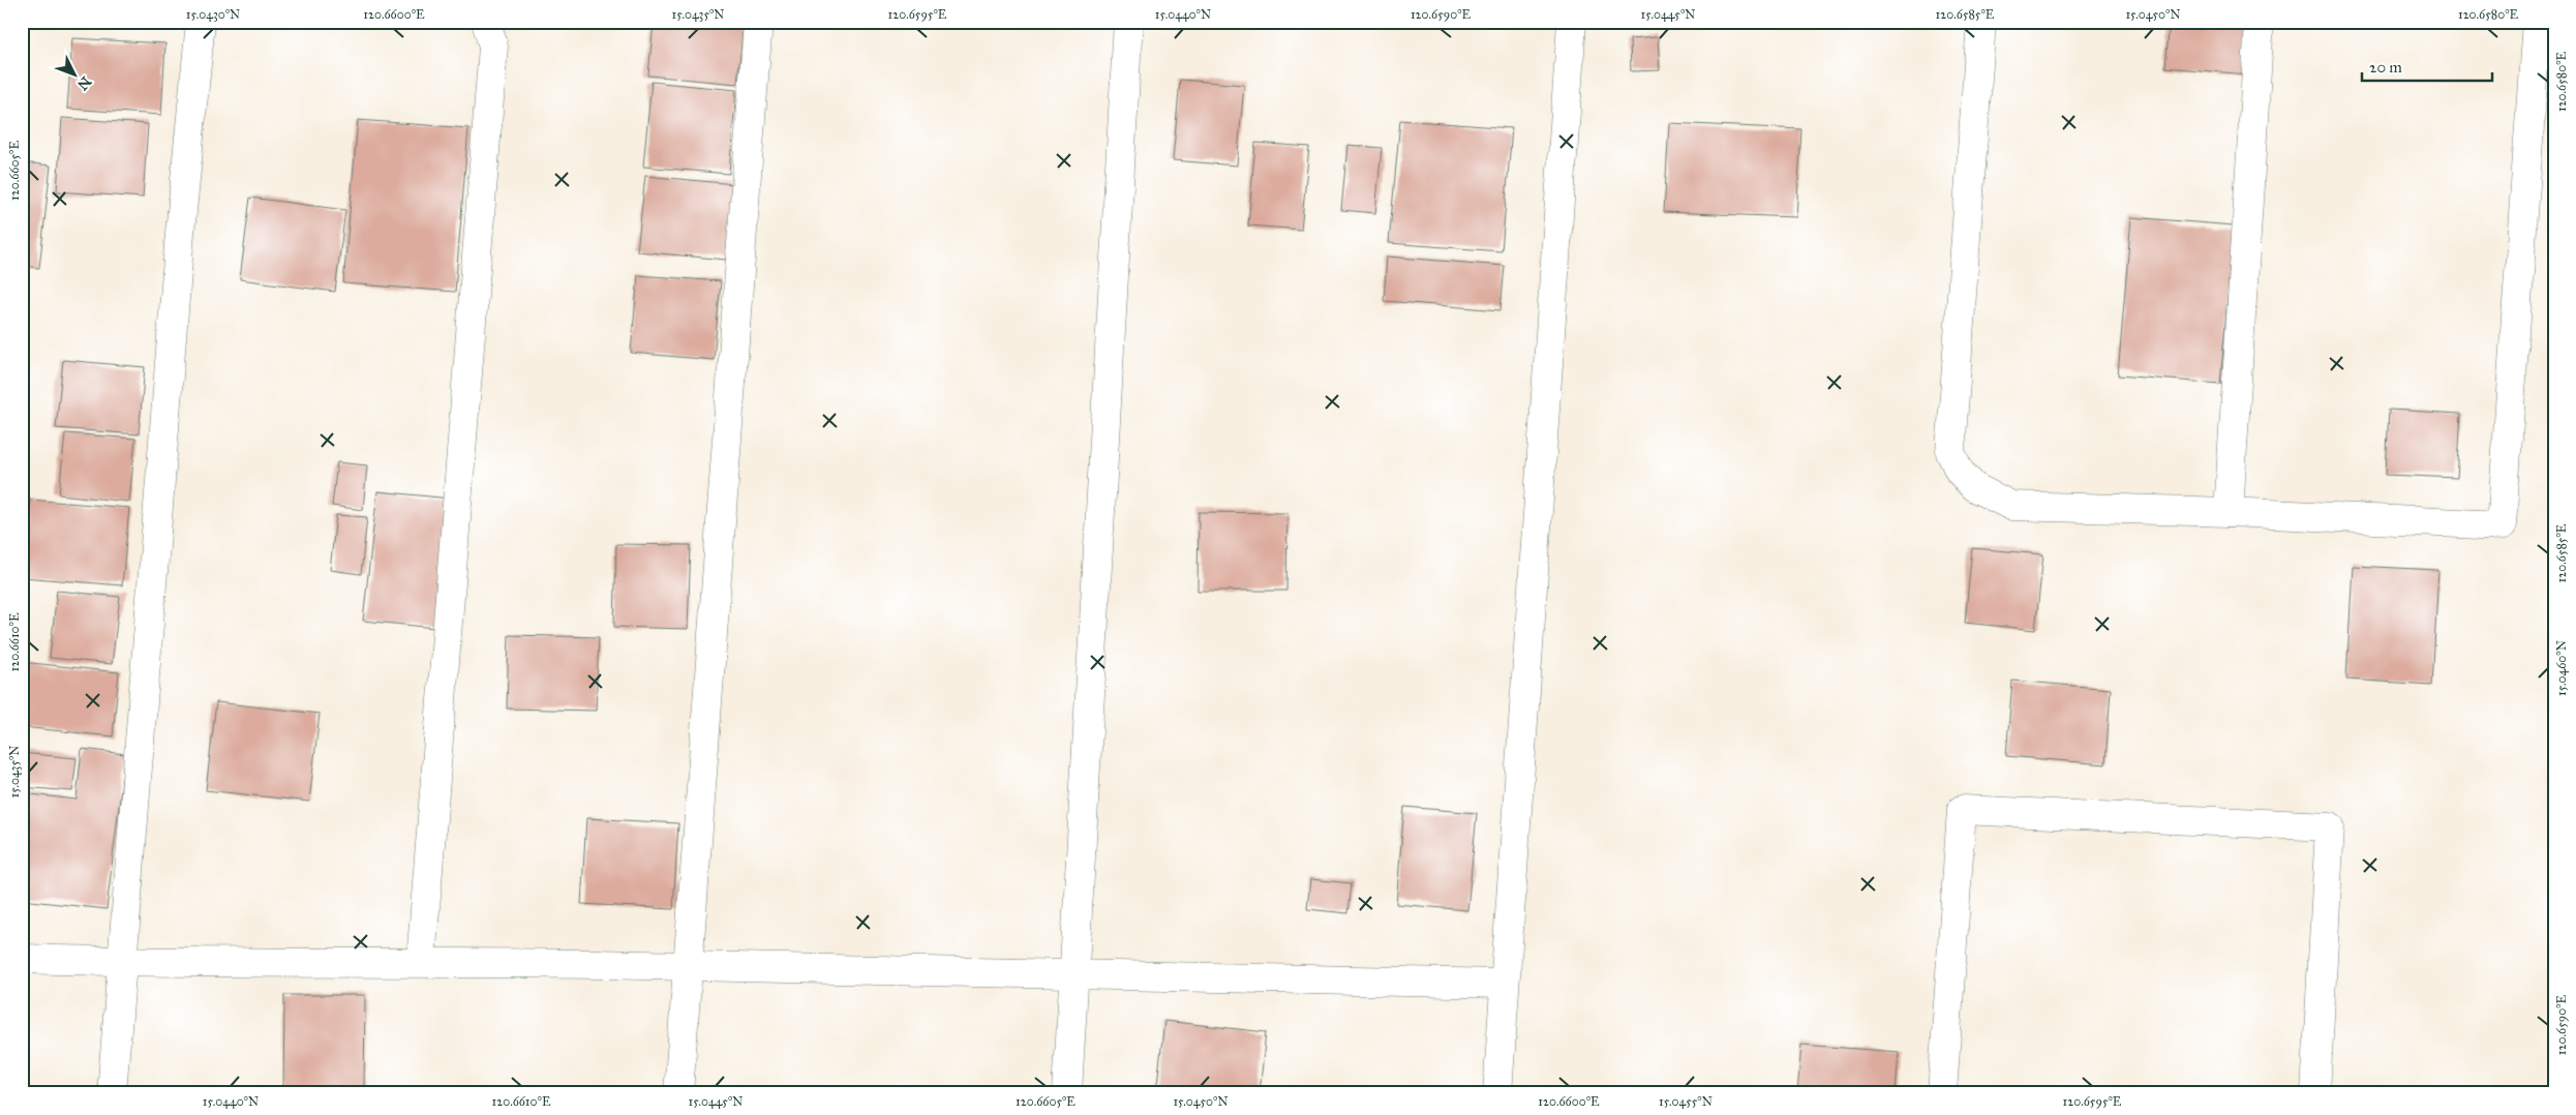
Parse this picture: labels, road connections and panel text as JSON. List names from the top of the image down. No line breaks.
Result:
{"scale_bar":"20 m","north":"bottom right","coordinates":["15.0430°N","120.6600°E","15.0435°N","120.6595°E","15.0440°N","120.6590°E","15.0445°N","120.6585°E","15.0450°N","120.6580°E","120.6605°E","120.6610°E","15.0460°N","15.0455°N"]}
